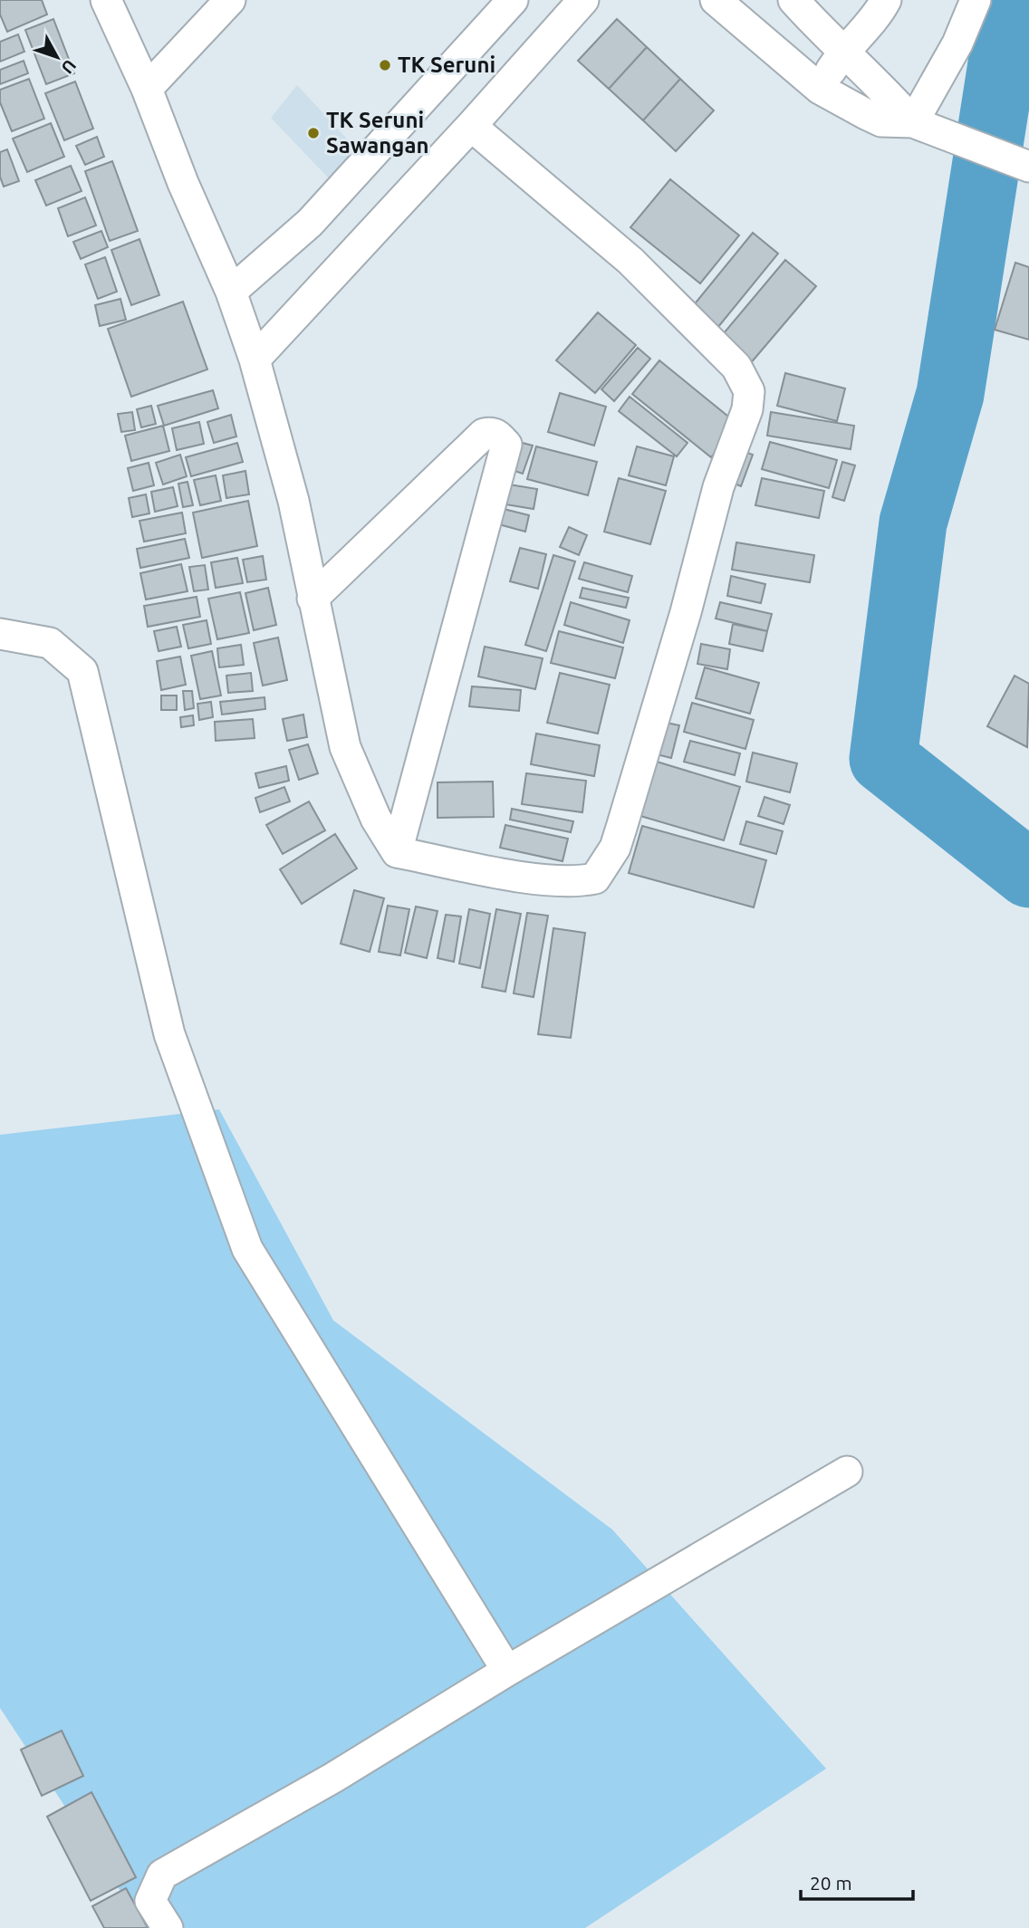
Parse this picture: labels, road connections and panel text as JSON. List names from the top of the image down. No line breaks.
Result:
{"places":["TK Seruni","TK Seruni Sawangan"],"scale_bar":"20 m","north":"bottom right"}
